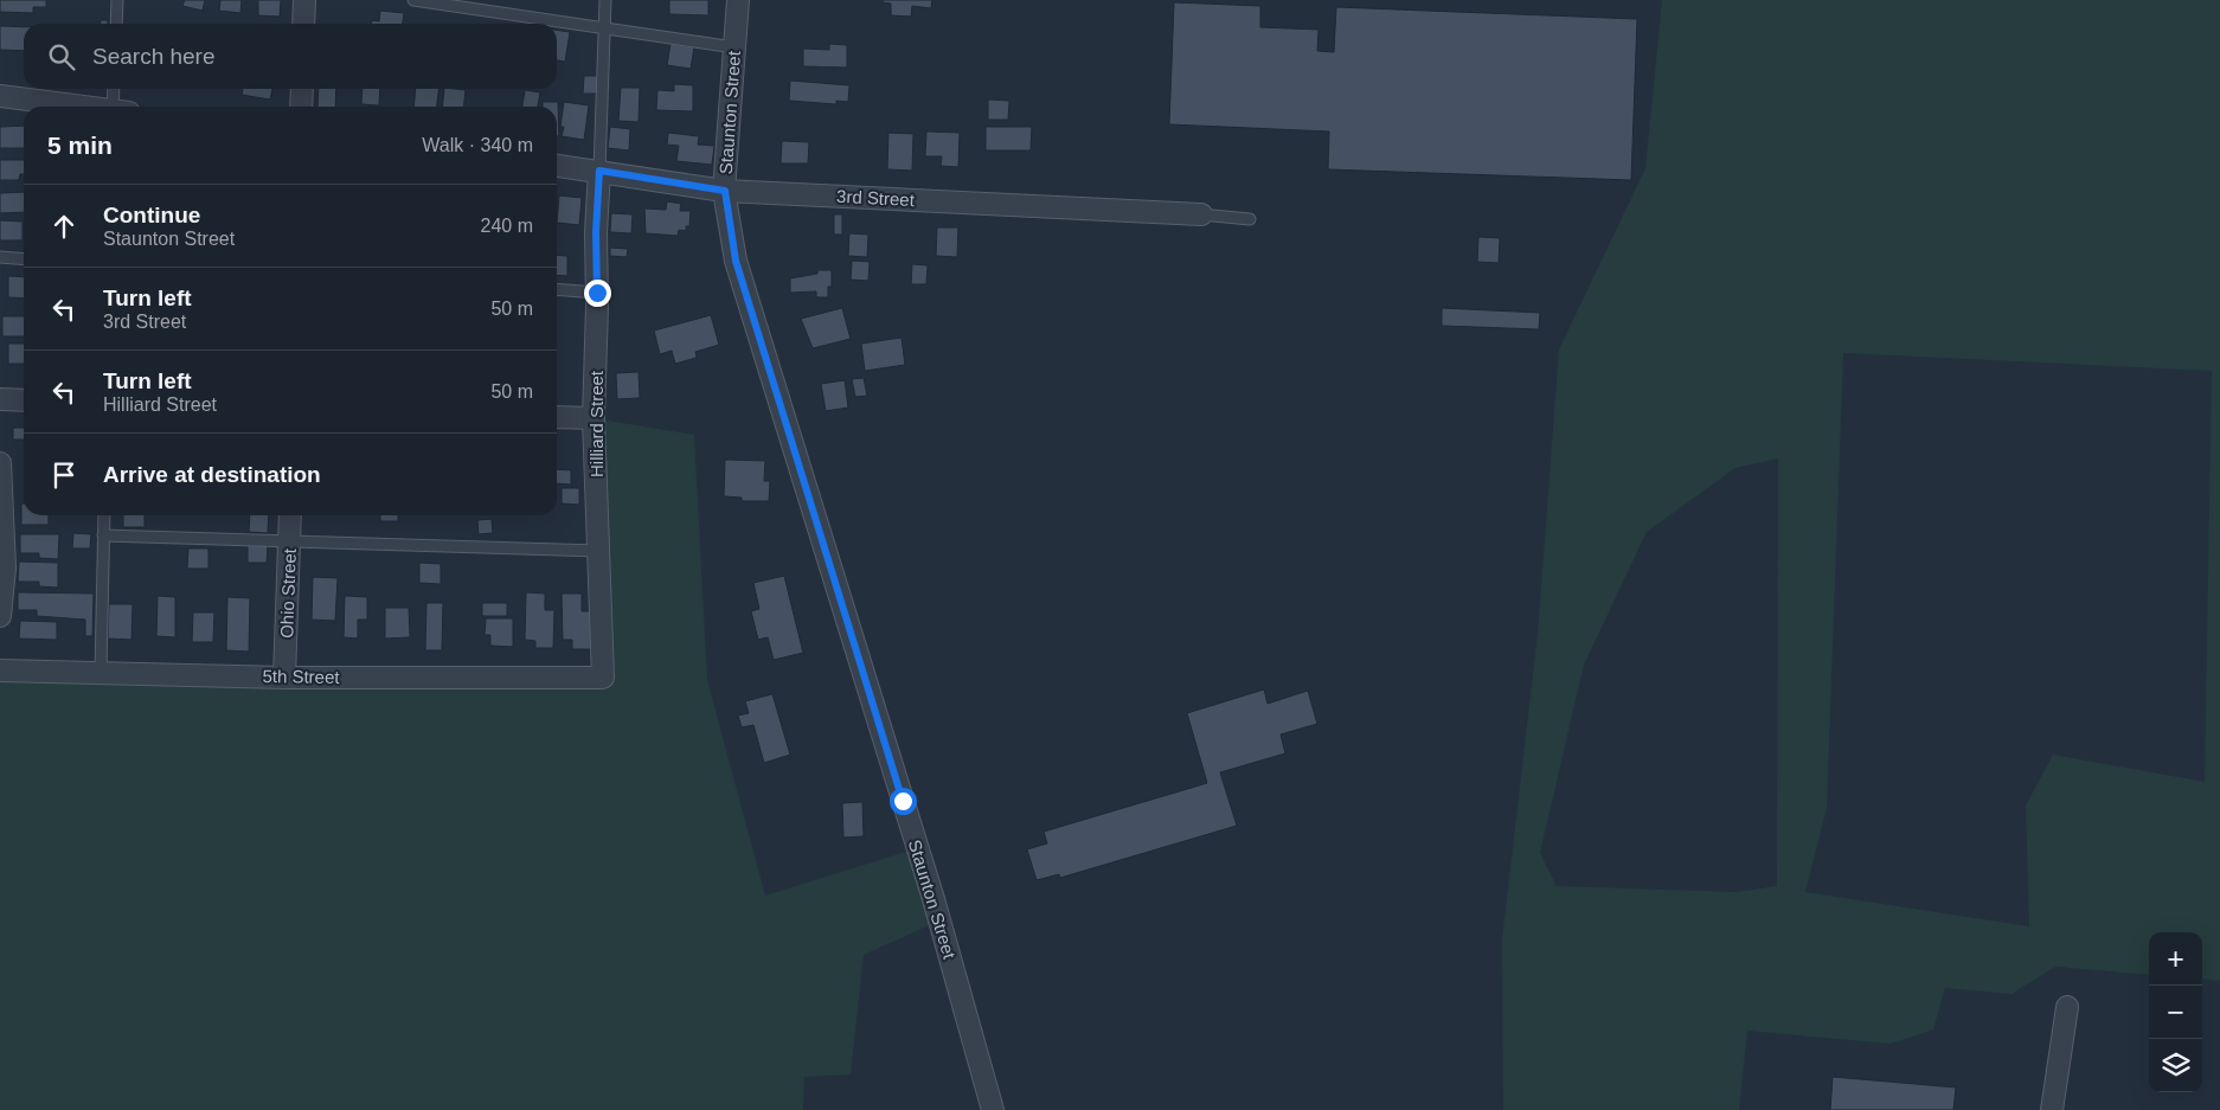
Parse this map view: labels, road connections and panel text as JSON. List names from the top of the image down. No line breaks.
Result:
{"streets":{"street":["Staunton Street","3rd Street","Hilliard Street","Ohio Street","5th Street"]},"crossings":[["Staunton Street","3rd Street"],["3rd Street","Hilliard Street"],["Hilliard Street","5th Street"],["Ohio Street","5th Street"]],"page":{"search":"Search here","heading":["5 min","Walk · 340 m"],"list":[["Continue","Staunton Street","240 m"],["Turn left","3rd Street","50 m"],["Turn left","Hilliard Street","50 m"],"Arrive at destination"],"map_buttons":["+","−"]}}
